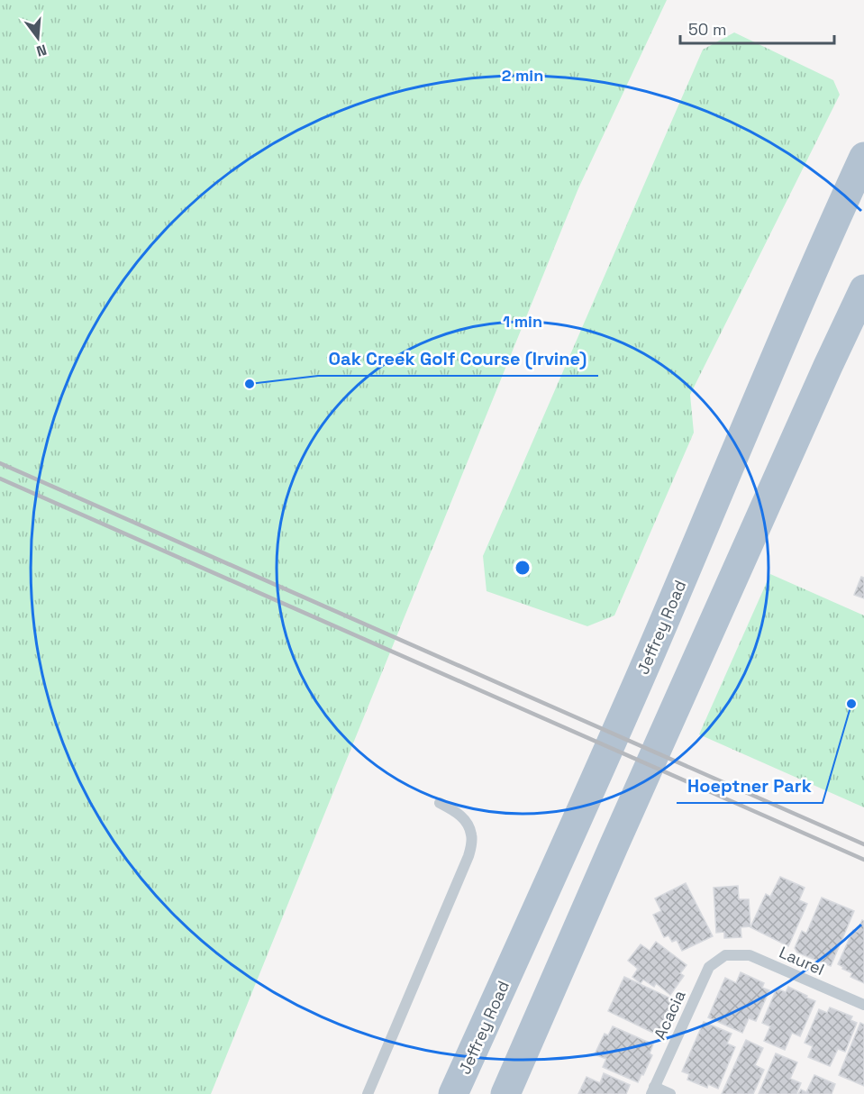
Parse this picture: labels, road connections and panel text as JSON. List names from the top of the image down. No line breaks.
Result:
{"streets":{"main road":["Jeffrey Road"],"lane":["Laurel","Acacia"]},"crossings":[["Laurel","Acacia"]],"places":["Oak Creek Golf Course (Irvine)","Hoeptner Park"],"scale_bar":"50 m","north":"bottom","rings":["2 min","1 min"]}
